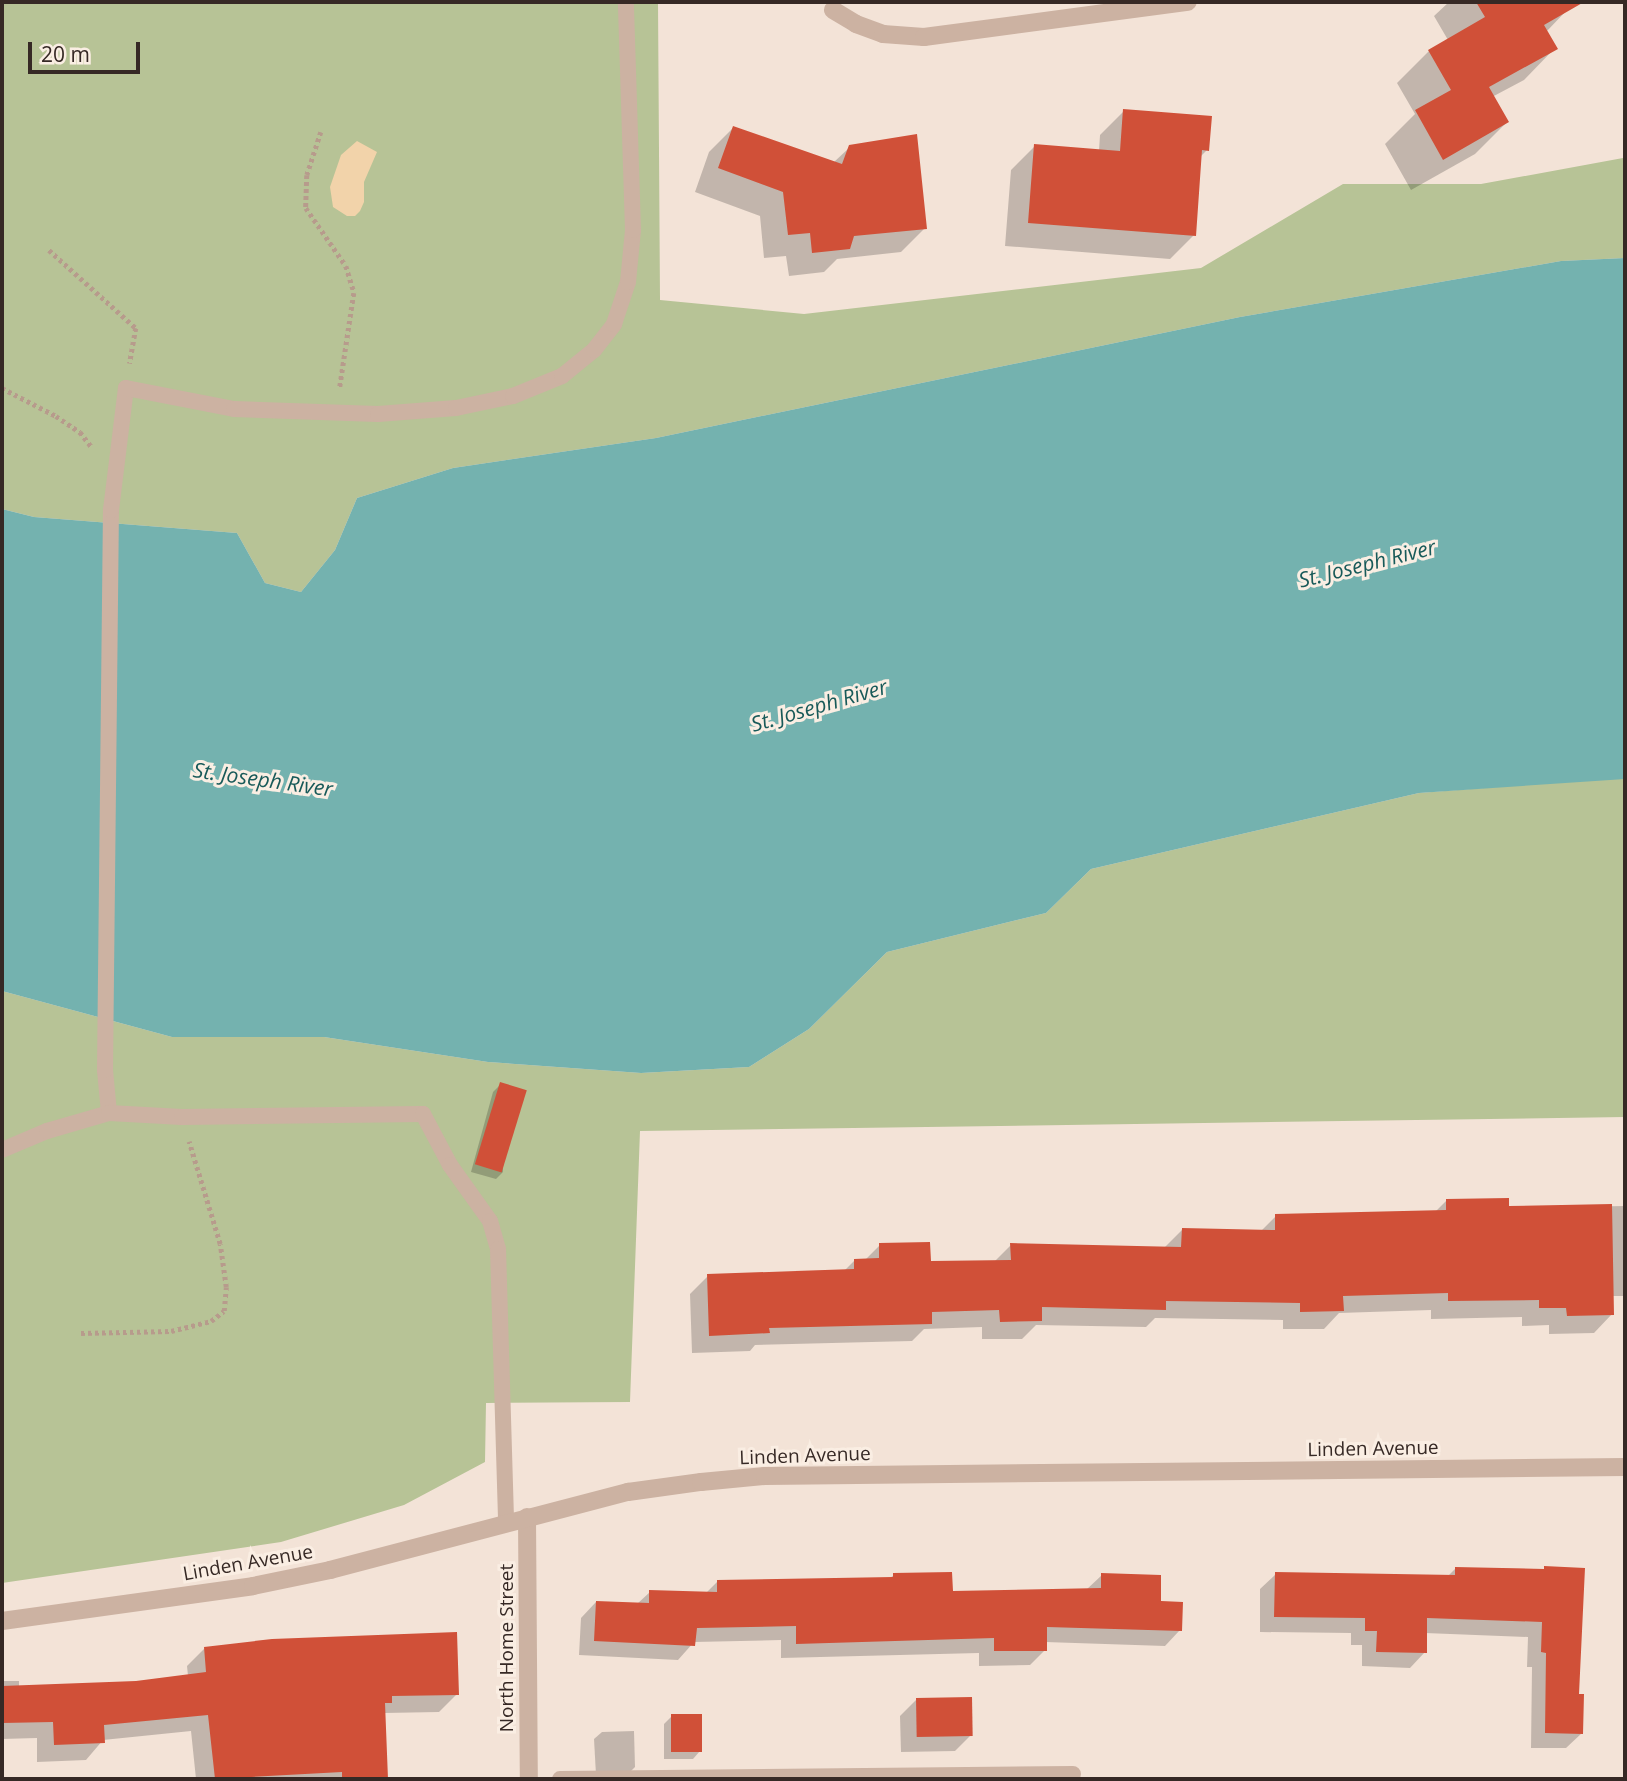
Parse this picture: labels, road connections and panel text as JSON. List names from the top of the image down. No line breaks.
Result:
{"streets":{"street":["Linden Avenue","North Home Street"]},"crossings":[["Linden Avenue","North Home Street"]],"water":["St. Joseph River"],"scale_bar":"20 m"}
